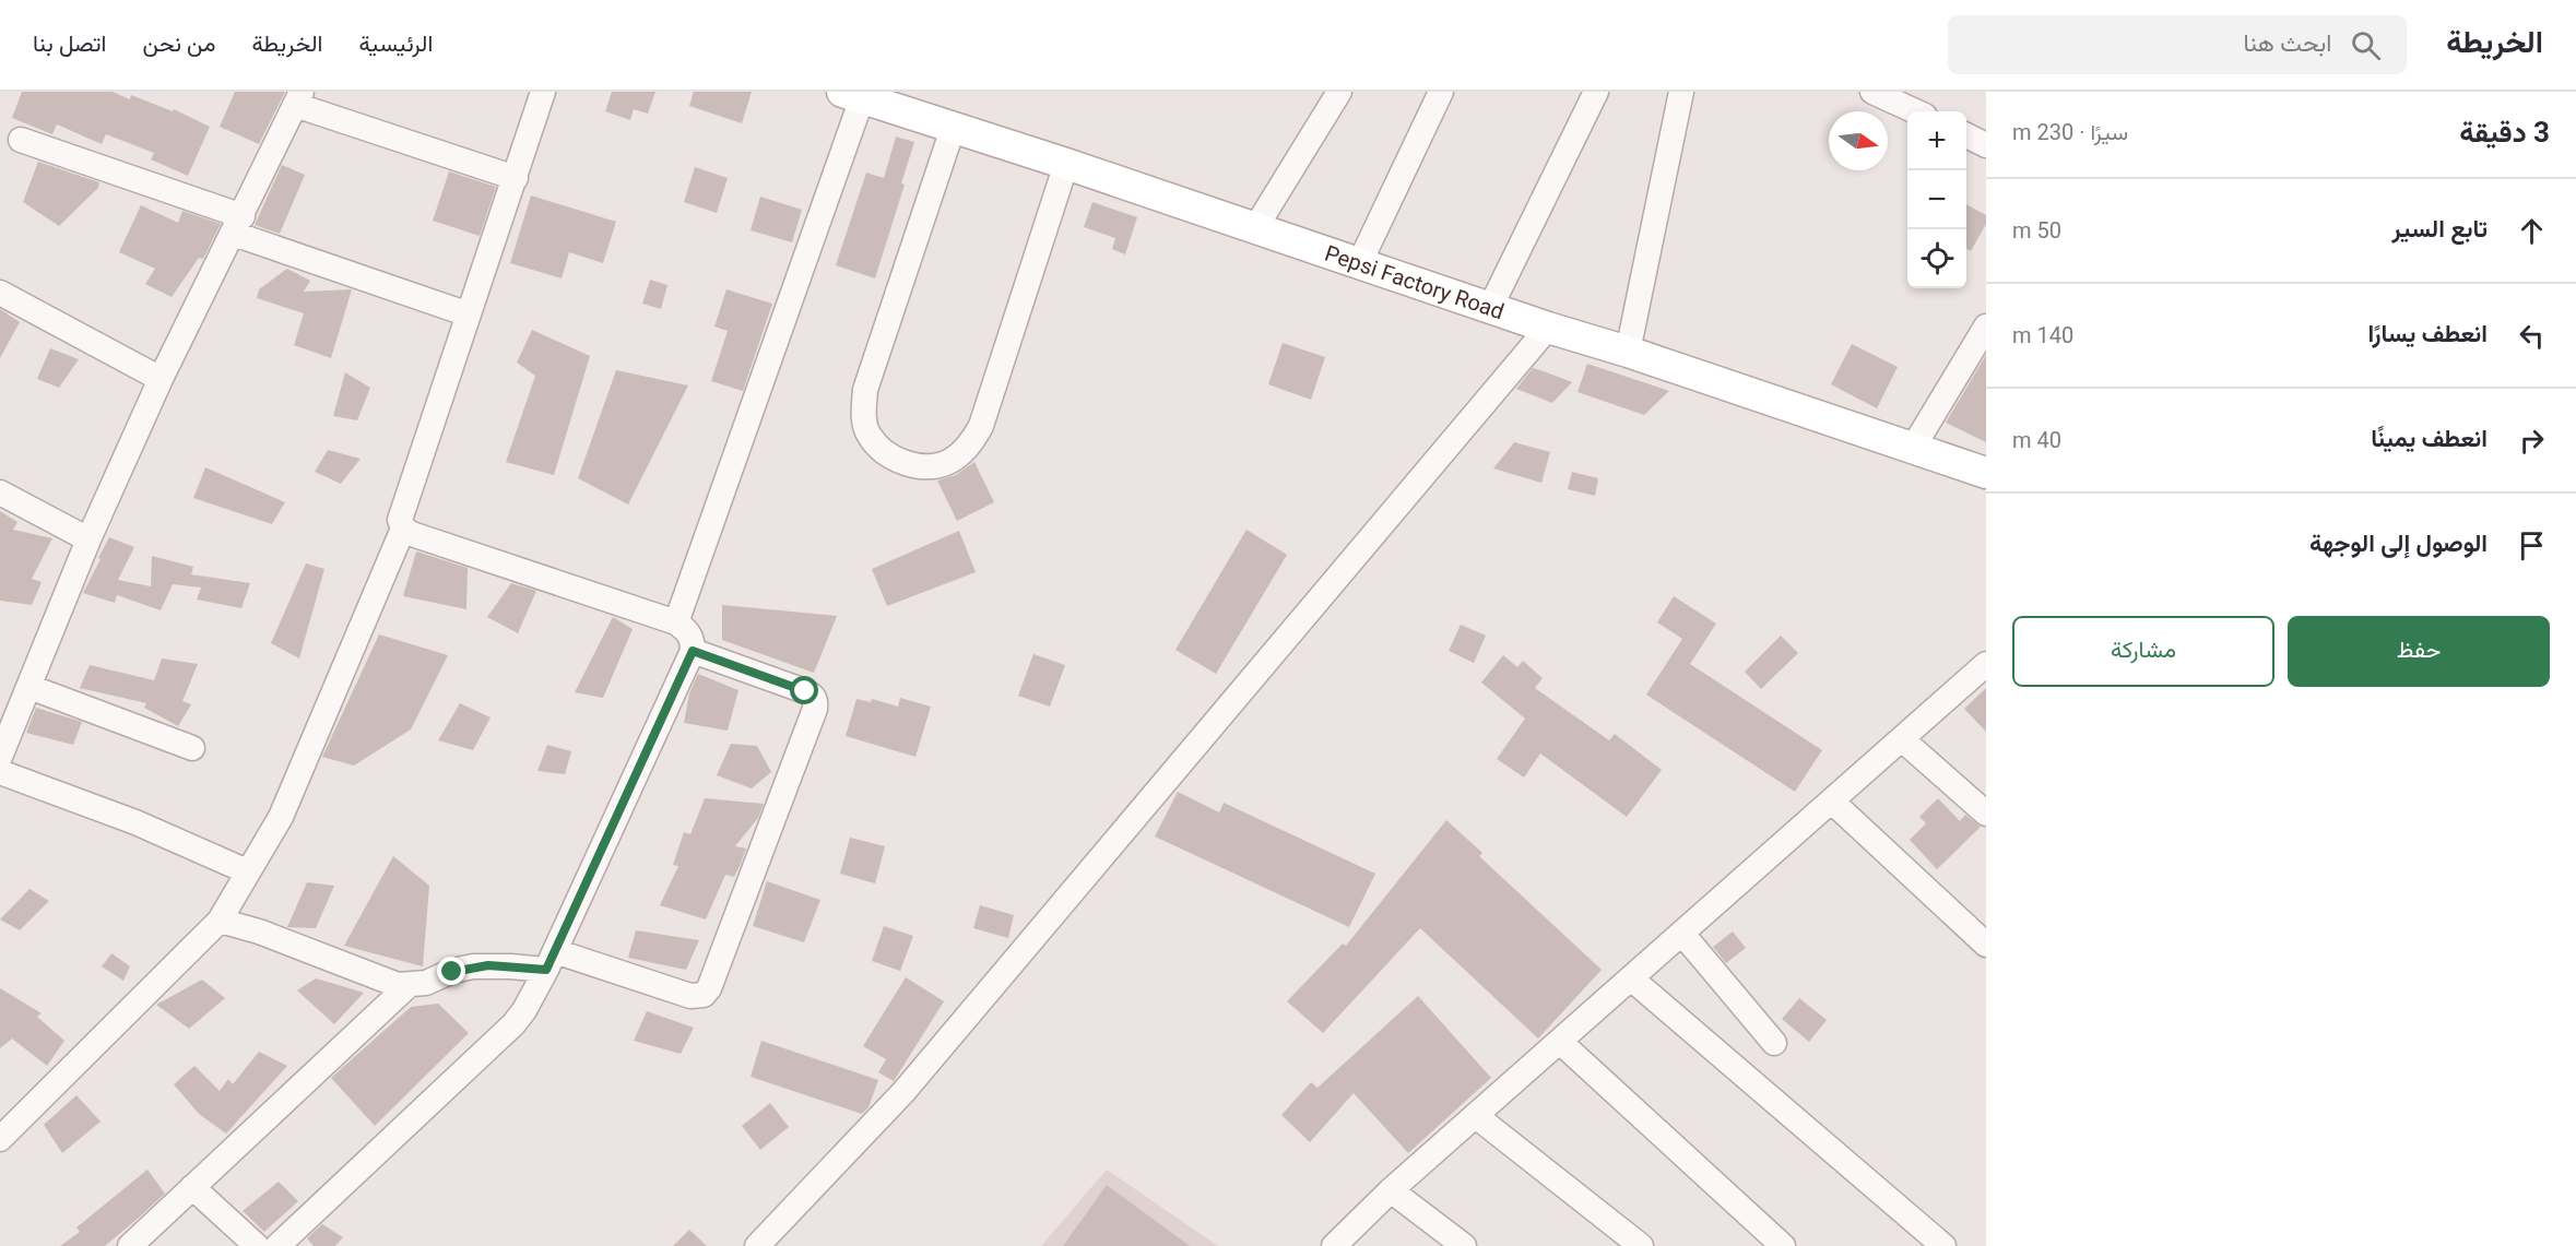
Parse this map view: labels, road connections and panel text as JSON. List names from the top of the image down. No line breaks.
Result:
{"streets":{"main road":["Pepsi Factory Road"]},"north":"right","page":{"header":"الخريطة","search":"ابحث هنا","nav":["الرئيسية","الخريطة","من نحن","اتصل بنا"],"heading":["3 دقيقة","سيرًا · 230 m"],"map_buttons":["+","−"],"list":[["تابع السير","50 m"],["انعطف يسارًا","140 m"],["انعطف يمينًا","40 m"],"الوصول إلى الوجهة"],"buttons":["حفظ","مشاركة"]}}
